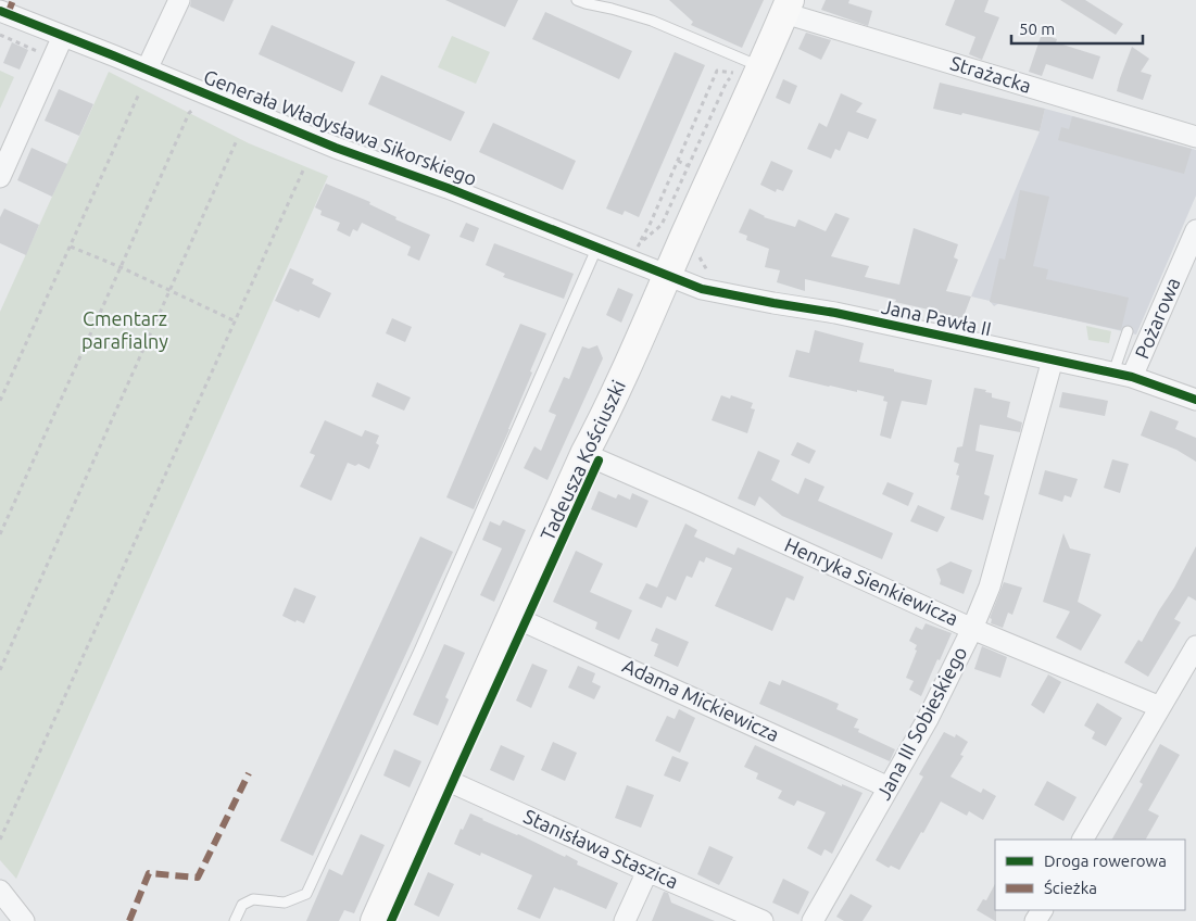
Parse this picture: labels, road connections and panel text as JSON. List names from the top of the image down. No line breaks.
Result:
{"streets":{"main road":["Tadeusza Kościuszki"],"street":["Strażacka","Generała Władysława Sikorskiego","Jana Pawła II","Pożarowa","Henryka Sienkiewicza","Adama Mickiewicza","Jana III Sobieskiego","Stanisława Staszica"]},"crossings":[["Strażacka","Tadeusza Kościuszki"],["Generała Władysława Sikorskiego","Jana Pawła II"],["Generała Władysława Sikorskiego","Tadeusza Kościuszki"],["Jana Pawła II","Pożarowa"],["Jana Pawła II","Tadeusza Kościuszki"],["Jana Pawła II","Jana III Sobieskiego"],["Tadeusza Kościuszki","Henryka Sienkiewicza"],["Tadeusza Kościuszki","Adama Mickiewicza"],["Tadeusza Kościuszki","Stanisława Staszica"],["Henryka Sienkiewicza","Jana III Sobieskiego"],["Adama Mickiewicza","Jana III Sobieskiego"]],"parks":["Cmentarz parafialny"],"legend":["Droga rowerowa","Ścieżka"],"scale_bar":"50 m"}
